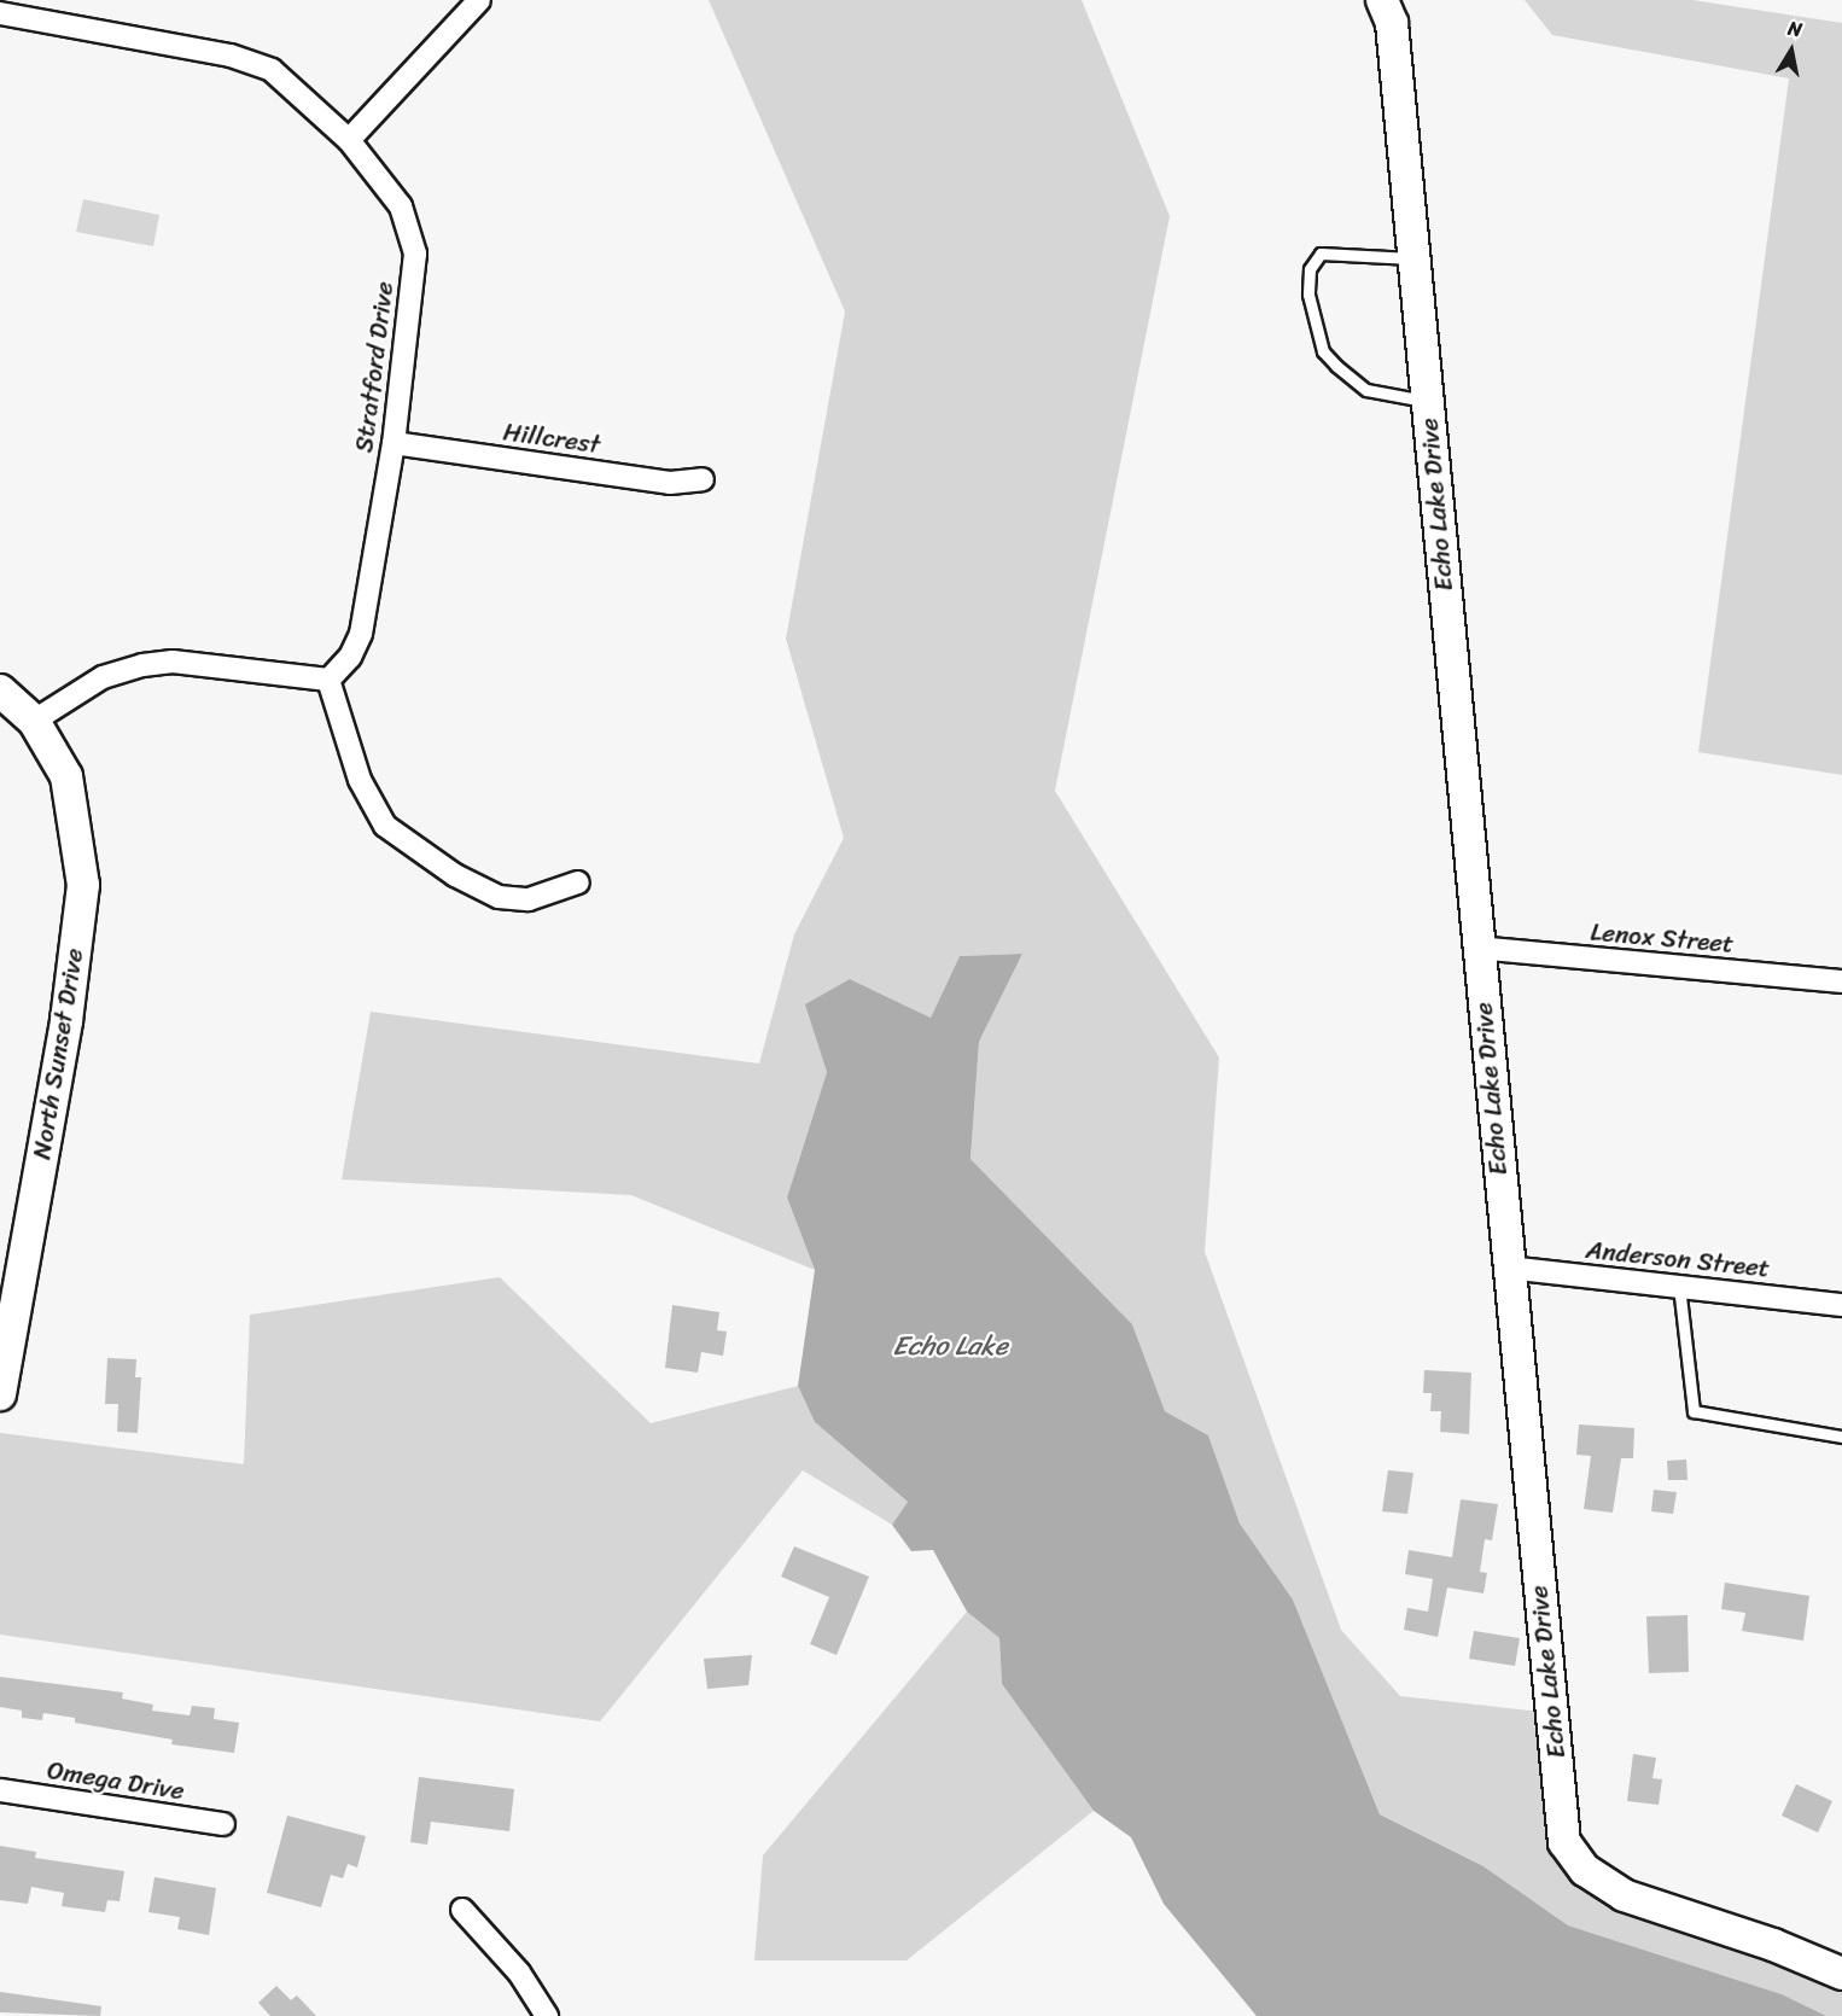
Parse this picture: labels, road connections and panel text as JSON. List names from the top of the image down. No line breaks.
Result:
{"streets":{"street":["Stratford Drive","Hillcrest","Echo Lake Drive","Lenox Street","North Sunset Drive","Anderson Street","Omega Drive"]},"crossings":[["Stratford Drive","Hillcrest"],["Echo Lake Drive","Lenox Street"],["Echo Lake Drive","Anderson Street"]],"water":["Echo Lake"],"north":"top"}
